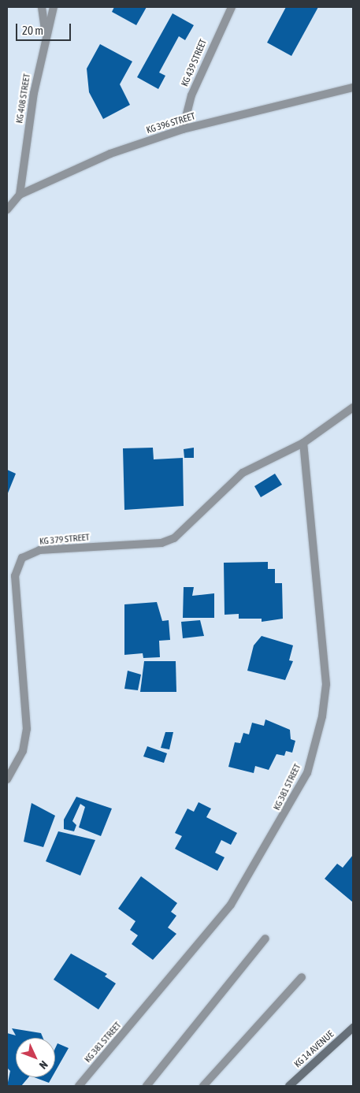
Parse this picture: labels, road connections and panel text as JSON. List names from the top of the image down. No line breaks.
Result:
{"streets":{"main road":["KG 14 AVENUE"],"street":["KG 439 STREET","KG 408 STREET","KG 396 STREET","KG 379 STREET","KG 381 STREET"]},"crossings":[["KG 439 STREET","KG 396 STREET"],["KG 408 STREET","KG 396 STREET"],["KG 379 STREET","KG 381 STREET"]],"scale_bar":"20 m","north":"bottom right"}
